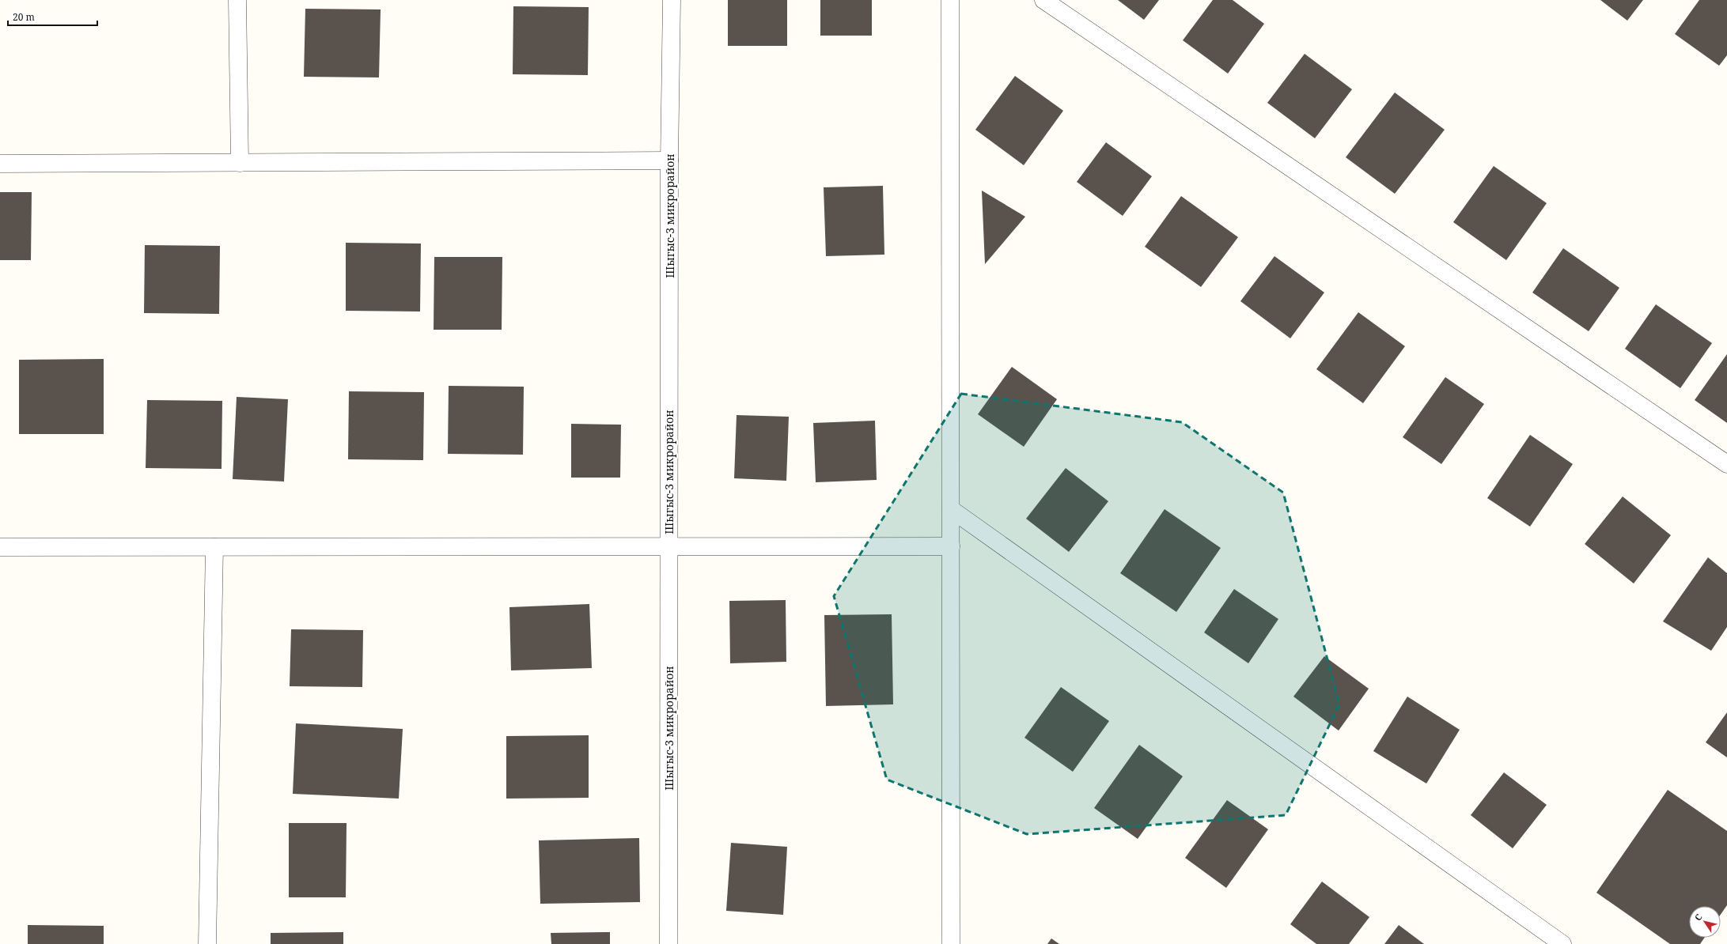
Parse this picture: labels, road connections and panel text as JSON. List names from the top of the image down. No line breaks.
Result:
{"streets":{"street":["Шыгыс-3 микрорайон"]},"scale_bar":"20 m","north":"top left"}
